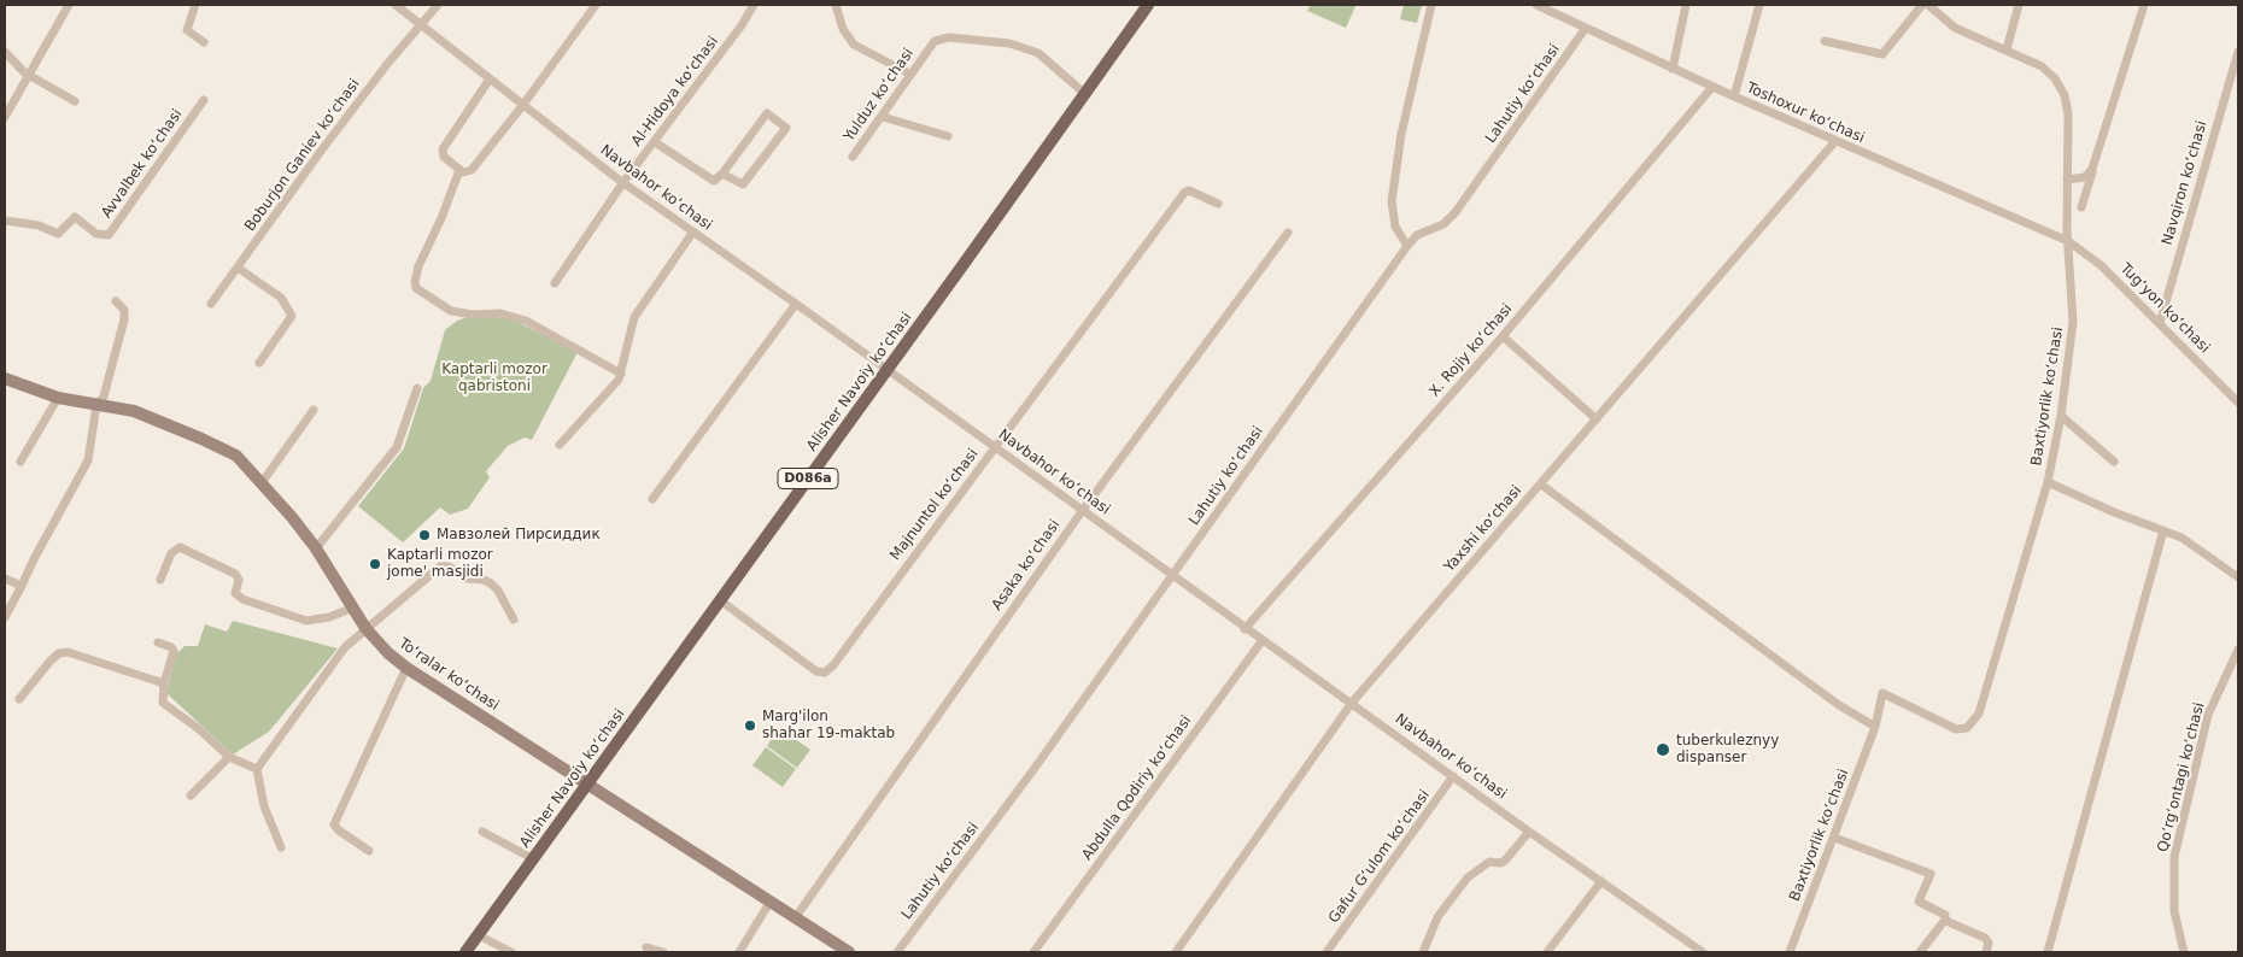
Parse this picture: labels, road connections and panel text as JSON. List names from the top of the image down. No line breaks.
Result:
{"streets":{"main road":["Alisher Navoiy koʻchasi","D086a"],"street":["Al-Hidoya koʻchasi","Lahutiy koʻchasi","Yulduz koʻchasi","Toshoxur koʻchasi","Boburjon Ganiev koʻchasi","Avvalbek koʻchasi","Navqiron koʻchasi","Navbahor koʻchasi","Tugʻyon koʻchasi","X. Rojiy koʻchasi","Baxtiyorlik koʻchasi","Majnuntol koʻchasi","Yaxshi koʻchasi","Asaka koʻchasi","Toʻralar koʻchasi","Qo‘rg‘ontagi ko‘chasi","Abdulla Qodiriy koʻchasi","Gafur Gʻulom koʻchasi"]},"crossings":[["Al-Hidoya koʻchasi","Navbahor koʻchasi"],["Lahutiy koʻchasi","Toshoxur koʻchasi"],["Lahutiy koʻchasi","Navbahor koʻchasi"],["Yulduz koʻchasi","Alisher Navoiy koʻchasi"],["Toshoxur koʻchasi","Tugʻyon koʻchasi"],["Toshoxur koʻchasi","X. Rojiy koʻchasi"],["Toshoxur koʻchasi","Baxtiyorlik koʻchasi"],["Toshoxur koʻchasi","Yaxshi koʻchasi"],["Boburjon Ganiev koʻchasi","Navbahor koʻchasi"],["Navqiron koʻchasi","Tugʻyon koʻchasi"],["Navbahor koʻchasi","X. Rojiy koʻchasi"],["Navbahor koʻchasi","Alisher Navoiy koʻchasi"],["Navbahor koʻchasi","Majnuntol koʻchasi"],["Navbahor koʻchasi","Yaxshi koʻchasi"],["Navbahor koʻchasi","Asaka koʻchasi"],["Navbahor koʻchasi","Abdulla Qodiriy koʻchasi"],["Navbahor koʻchasi","Gafur Gʻulom koʻchasi"],["Tugʻyon koʻchasi","Baxtiyorlik koʻchasi"],["Alisher Navoiy koʻchasi","Majnuntol koʻchasi"],["Alisher Navoiy koʻchasi","Toʻralar koʻchasi"],["Asaka koʻchasi","Toʻralar koʻchasi"]],"parks":["Kaptarli mozor qabristoni"],"places":["Мавзолей Пирсиддик","Kaptarli mozor jome' masjidi","Marg'ilon shahar 19-maktab","tuberkuleznyy dispanser"]}
